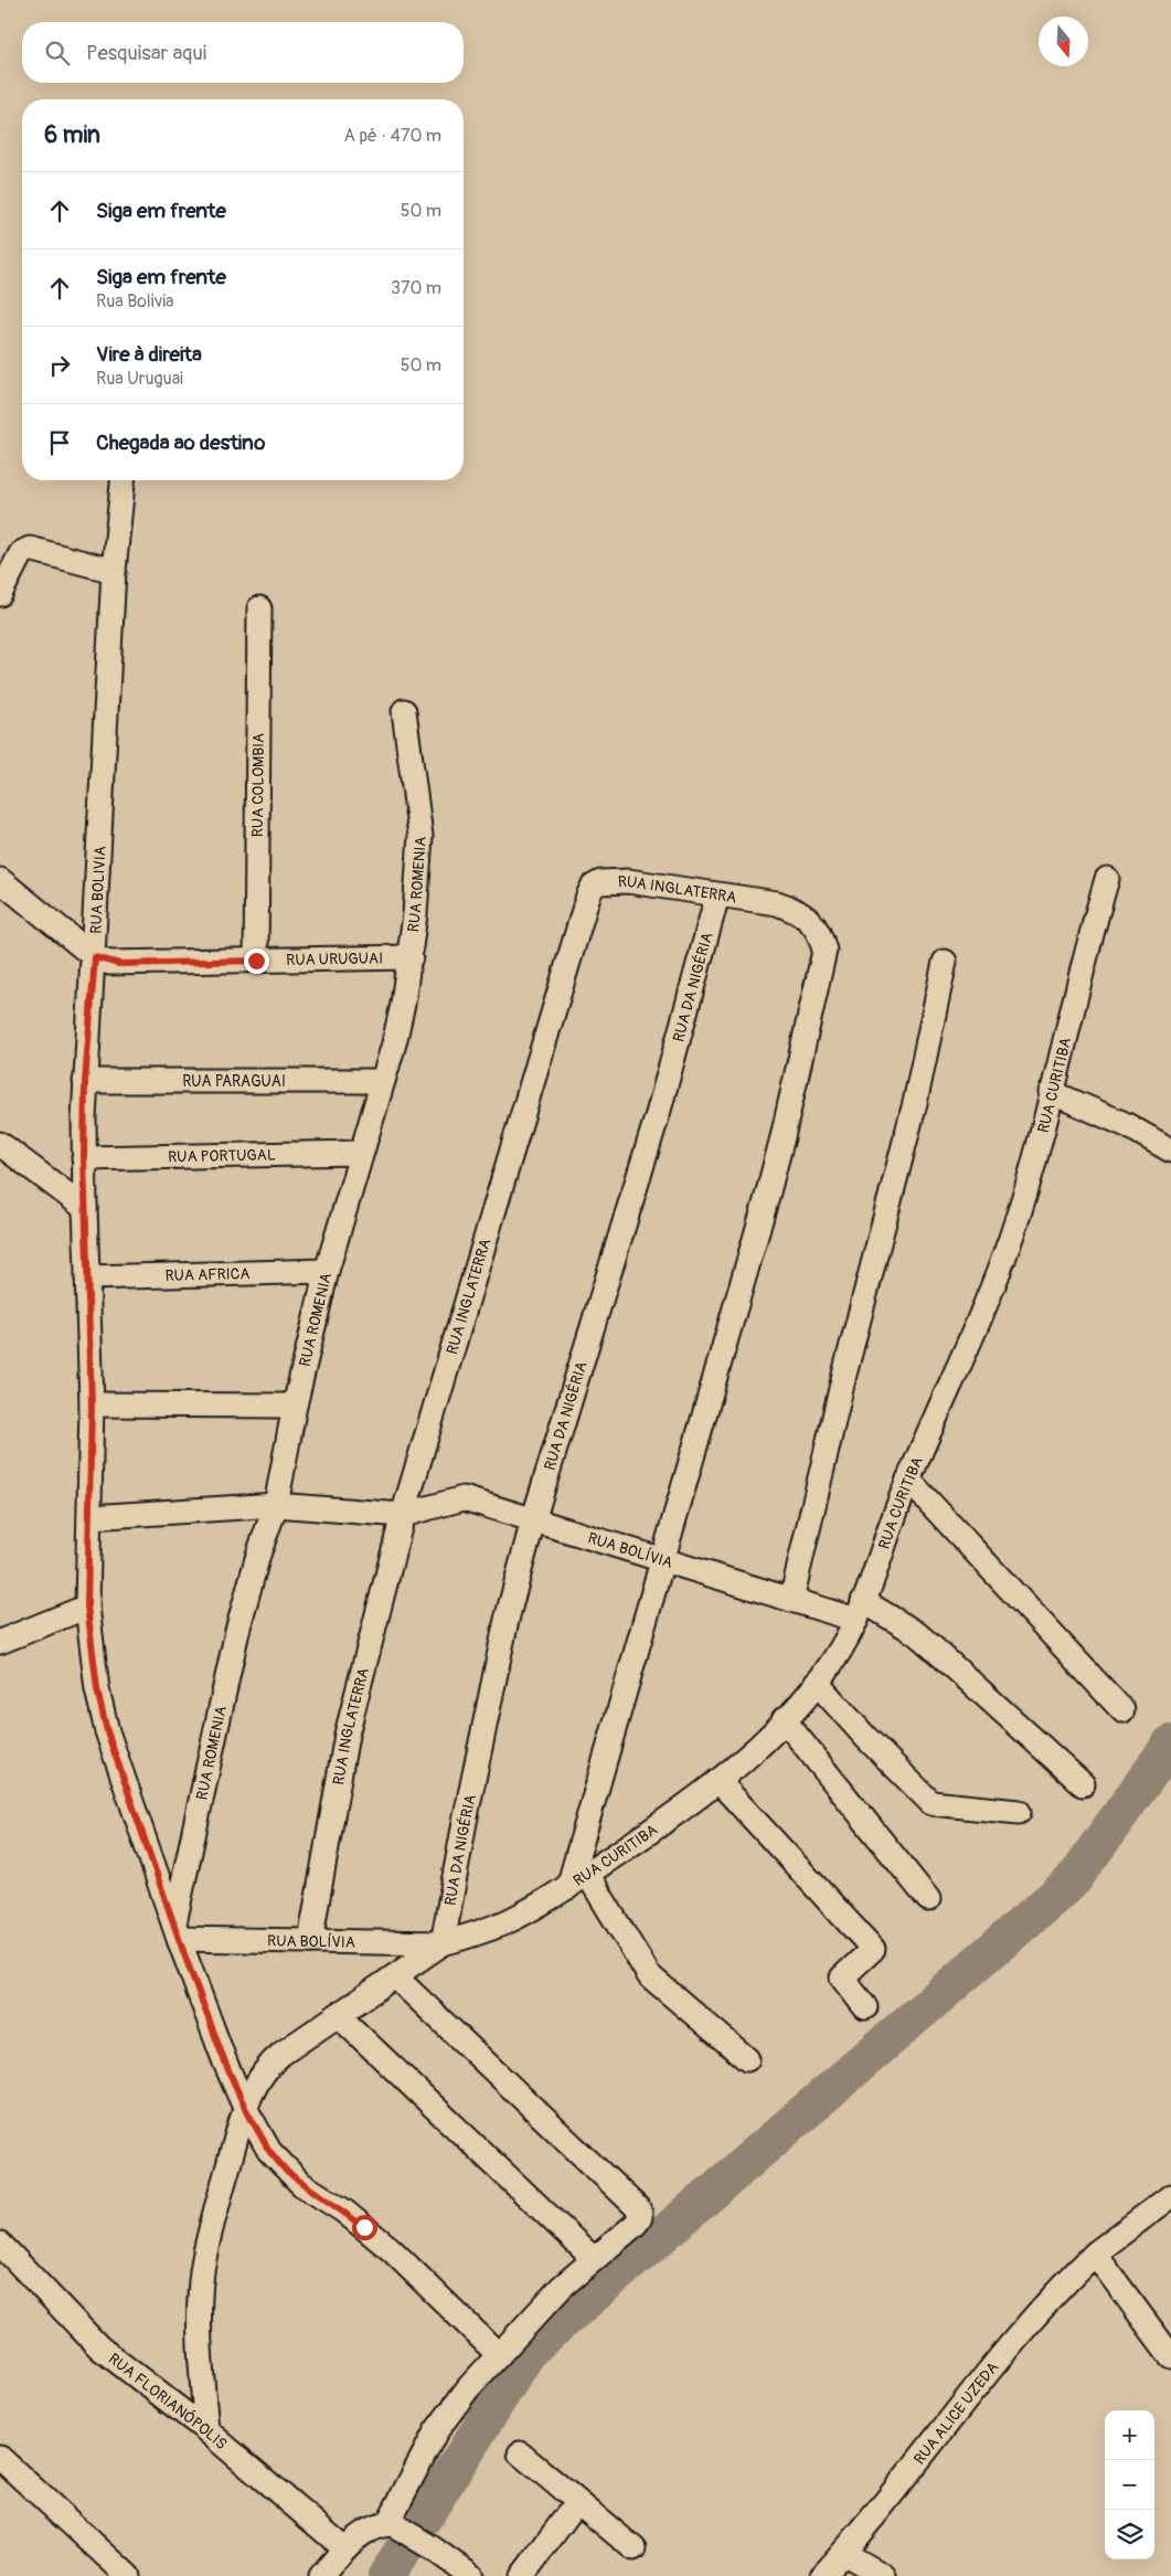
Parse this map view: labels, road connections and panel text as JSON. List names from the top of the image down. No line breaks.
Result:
{"streets":{"street":["RUA COLOMBIA","RUA ROMENIA","RUA BOLIVIA","RUA INGLATERRA","RUA URUGUAI","RUA DA NIGÉRIA","RUA PARAGUAI","RUA CURITIBA","RUA PORTUGAL","RUA AFRICA","RUA BOLÍVIA","RUA FLORIANÓPOLIS","RUA ALICE UZEDA"]},"crossings":[["RUA COLOMBIA","RUA URUGUAI"],["RUA ROMENIA","RUA BOLIVIA"],["RUA ROMENIA","RUA URUGUAI"],["RUA ROMENIA","RUA PARAGUAI"],["RUA ROMENIA","RUA PORTUGAL"],["RUA ROMENIA","RUA AFRICA"],["RUA ROMENIA","RUA BOLÍVIA"],["RUA BOLIVIA","RUA URUGUAI"],["RUA BOLIVIA","RUA PARAGUAI"],["RUA BOLIVIA","RUA PORTUGAL"],["RUA BOLIVIA","RUA AFRICA"],["RUA BOLIVIA","RUA BOLÍVIA"],["RUA INGLATERRA","RUA DA NIGÉRIA"],["RUA INGLATERRA","RUA CURITIBA"],["RUA INGLATERRA","RUA BOLÍVIA"],["RUA DA NIGÉRIA","RUA CURITIBA"],["RUA DA NIGÉRIA","RUA BOLÍVIA"],["RUA CURITIBA","RUA BOLÍVIA"]],"north":"bottom","page":{"search":"Pesquisar aqui","heading":["6 min","A pé · 470 m"],"list":[["Siga em frente","50 m"],["Siga em frente","Rua Bolivia","370 m"],["Vire à direita","Rua Uruguai","50 m"],"Chegada ao destino"],"map_buttons":["+","−"]}}
